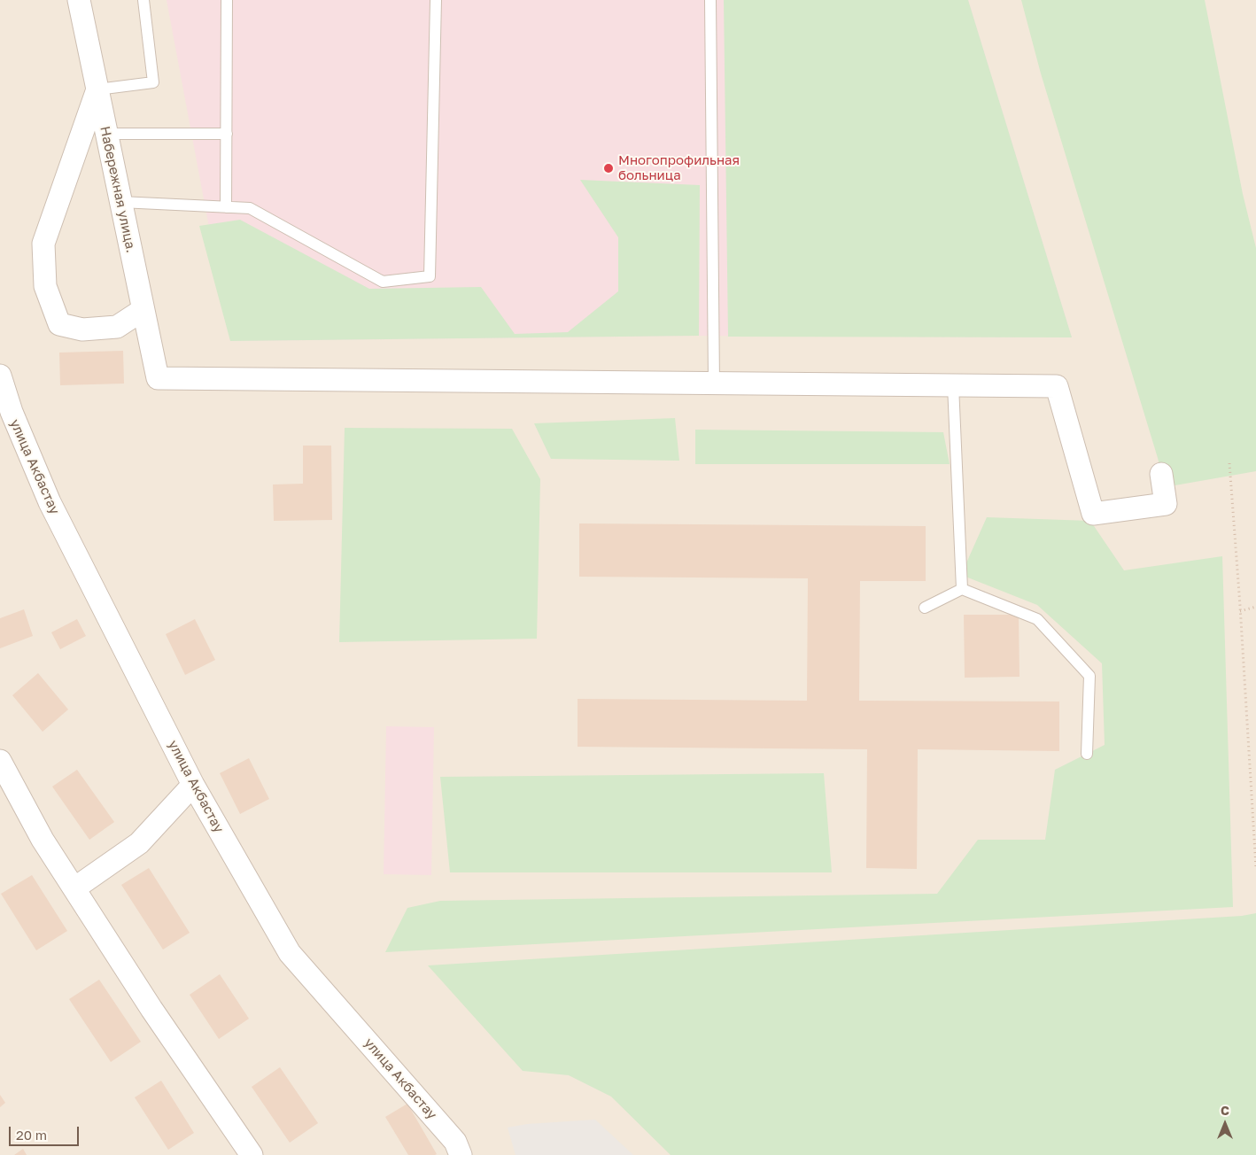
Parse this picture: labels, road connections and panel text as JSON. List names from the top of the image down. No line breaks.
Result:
{"streets":{"street":["Набережная улица.","улица Акбастау"]},"places":["Многопрофильная больница"],"scale_bar":"20 m","north":"top"}
